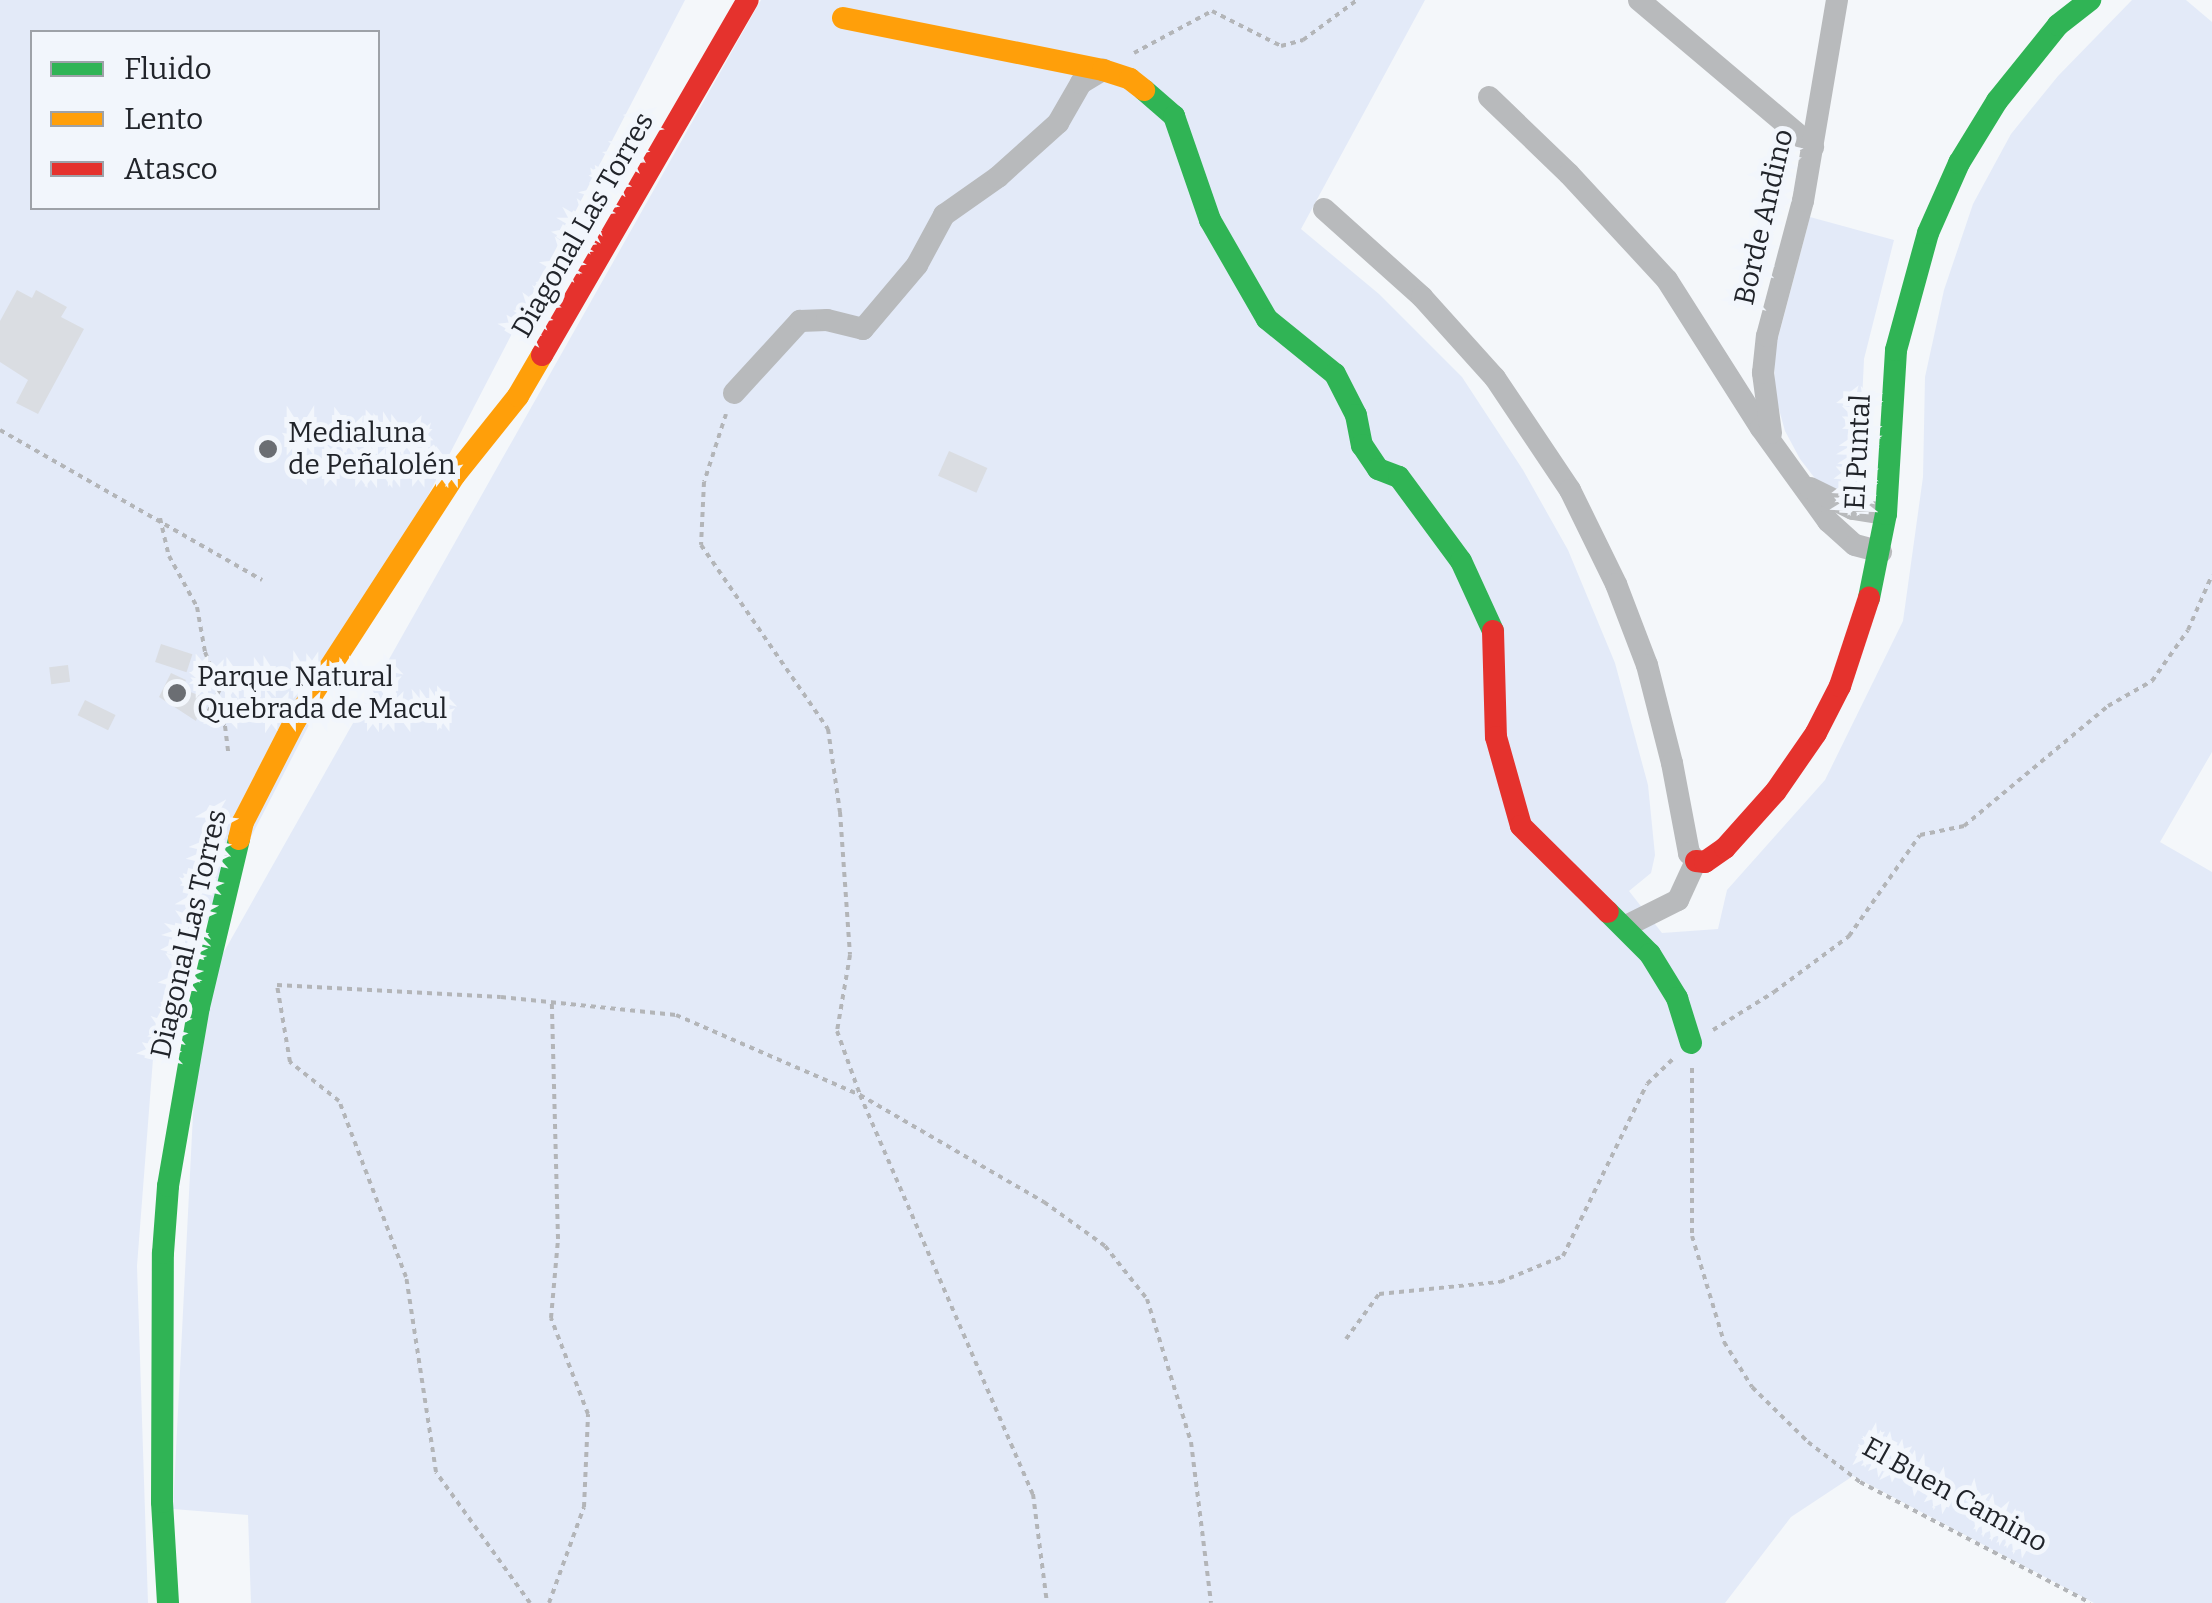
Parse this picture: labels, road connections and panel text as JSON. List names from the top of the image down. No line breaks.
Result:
{"streets":{"street":["Borde Andino","Diagonal Las Torres","El Puntal"],"path":["El Buen Camino"]},"places":["Medialuna de Peñalolén","Parque Natural Quebrada de Macul"],"legend":["Fluido","Lento","Atasco"]}
